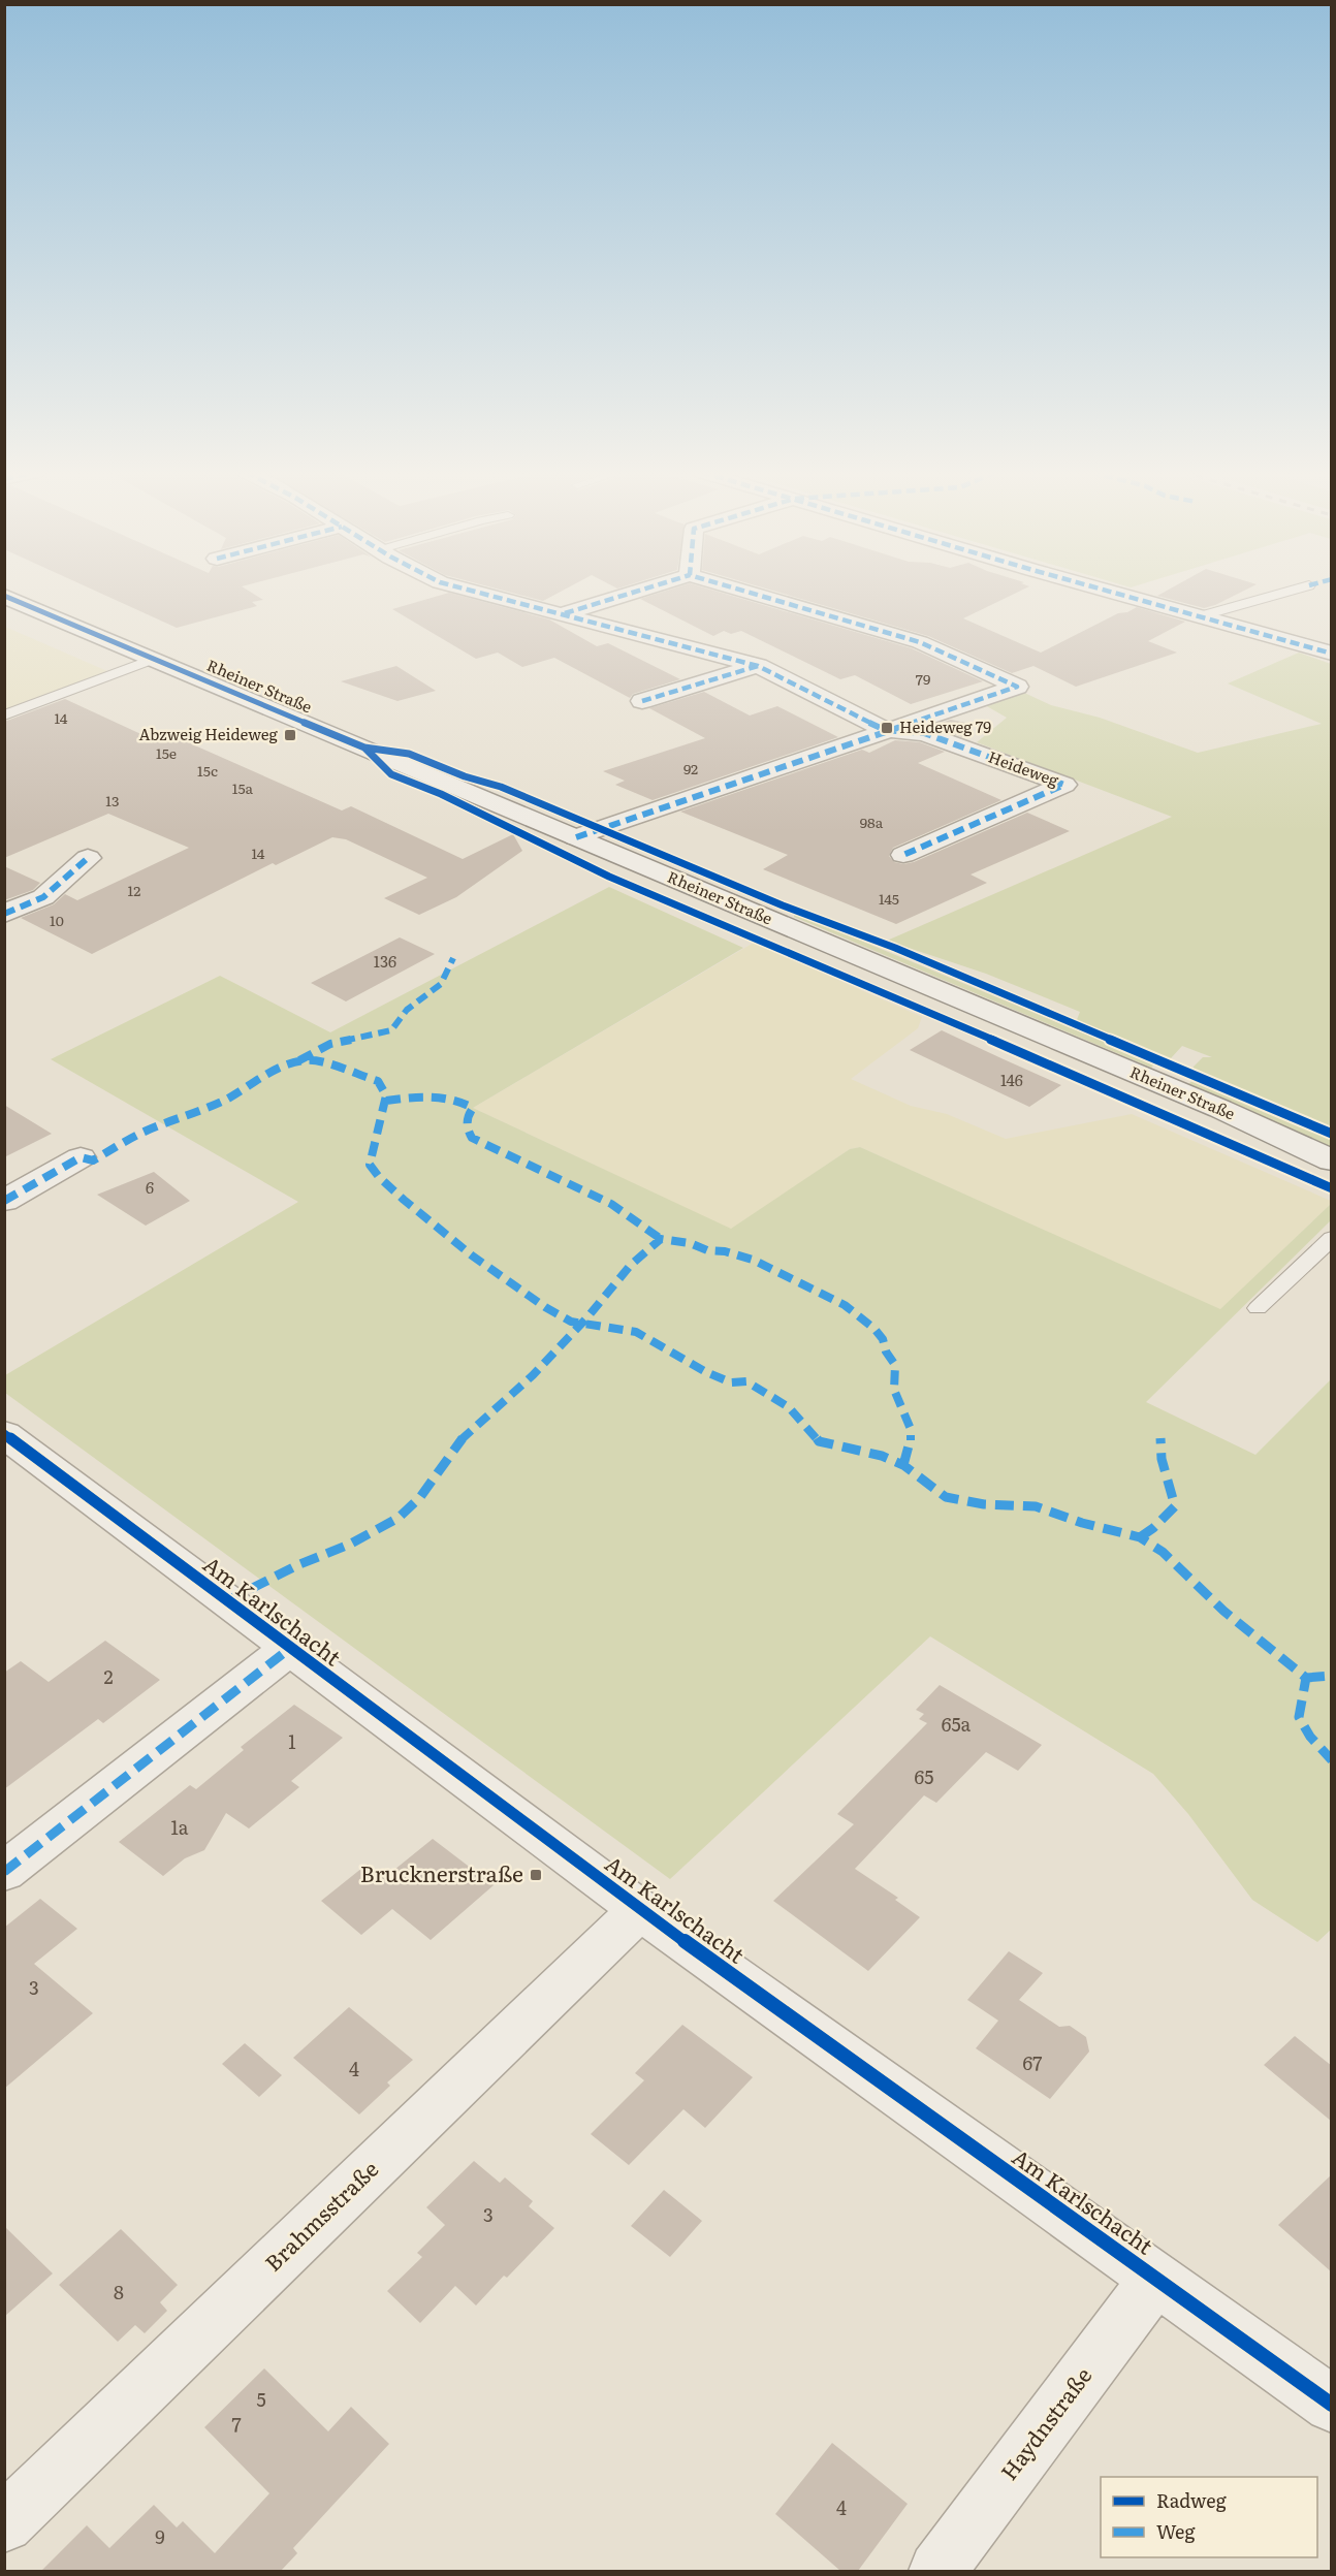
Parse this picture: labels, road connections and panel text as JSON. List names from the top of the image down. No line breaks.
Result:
{"streets":{"street":["Rheiner Straße","Heideweg","Am Karlschacht","Brahmsstraße","Haydnstraße"]},"crossings":[["Rheiner Straße","Heideweg"],["Am Karlschacht","Brahmsstraße"],["Am Karlschacht","Haydnstraße"]],"places":{"transit":["Heideweg 79","Abzweig Heideweg","Brucknerstraße"]},"house_numbers":["79","14","15e","92","15c","15a","13","98a","14","12","145","10","136","146","6","2","65a","1","65","1a","3","67","4","3","8","5","7","4","9"],"legend":["Radweg","Weg"]}
